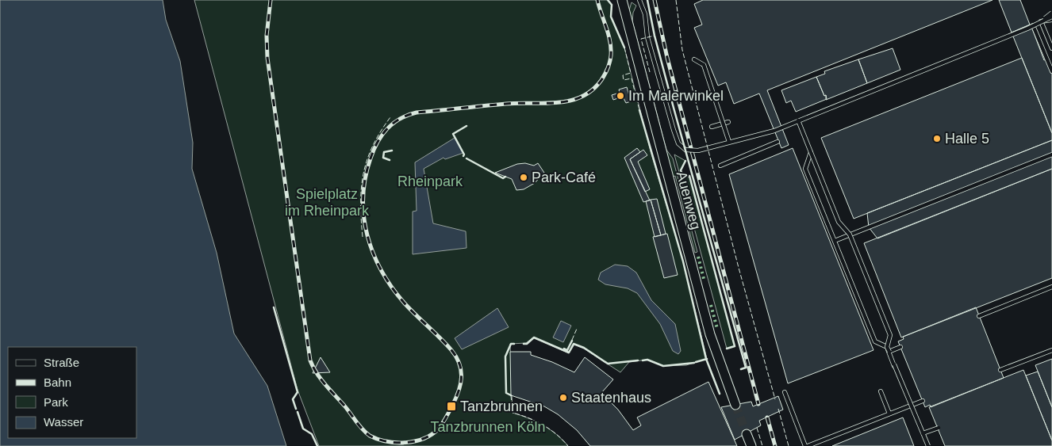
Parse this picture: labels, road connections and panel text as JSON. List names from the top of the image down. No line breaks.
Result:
{"streets":{"street":["Auenweg"]},"parks":["Rheinpark","Spielplatz im Rheinpark","Tanzbrunnen Köln"],"places":{"other":["Im Malerwinkel","Halle 5","Park-Café","Staatenhaus"],"transit":["Tanzbrunnen"]},"legend":["Straße","Bahn","Park","Wasser"]}
